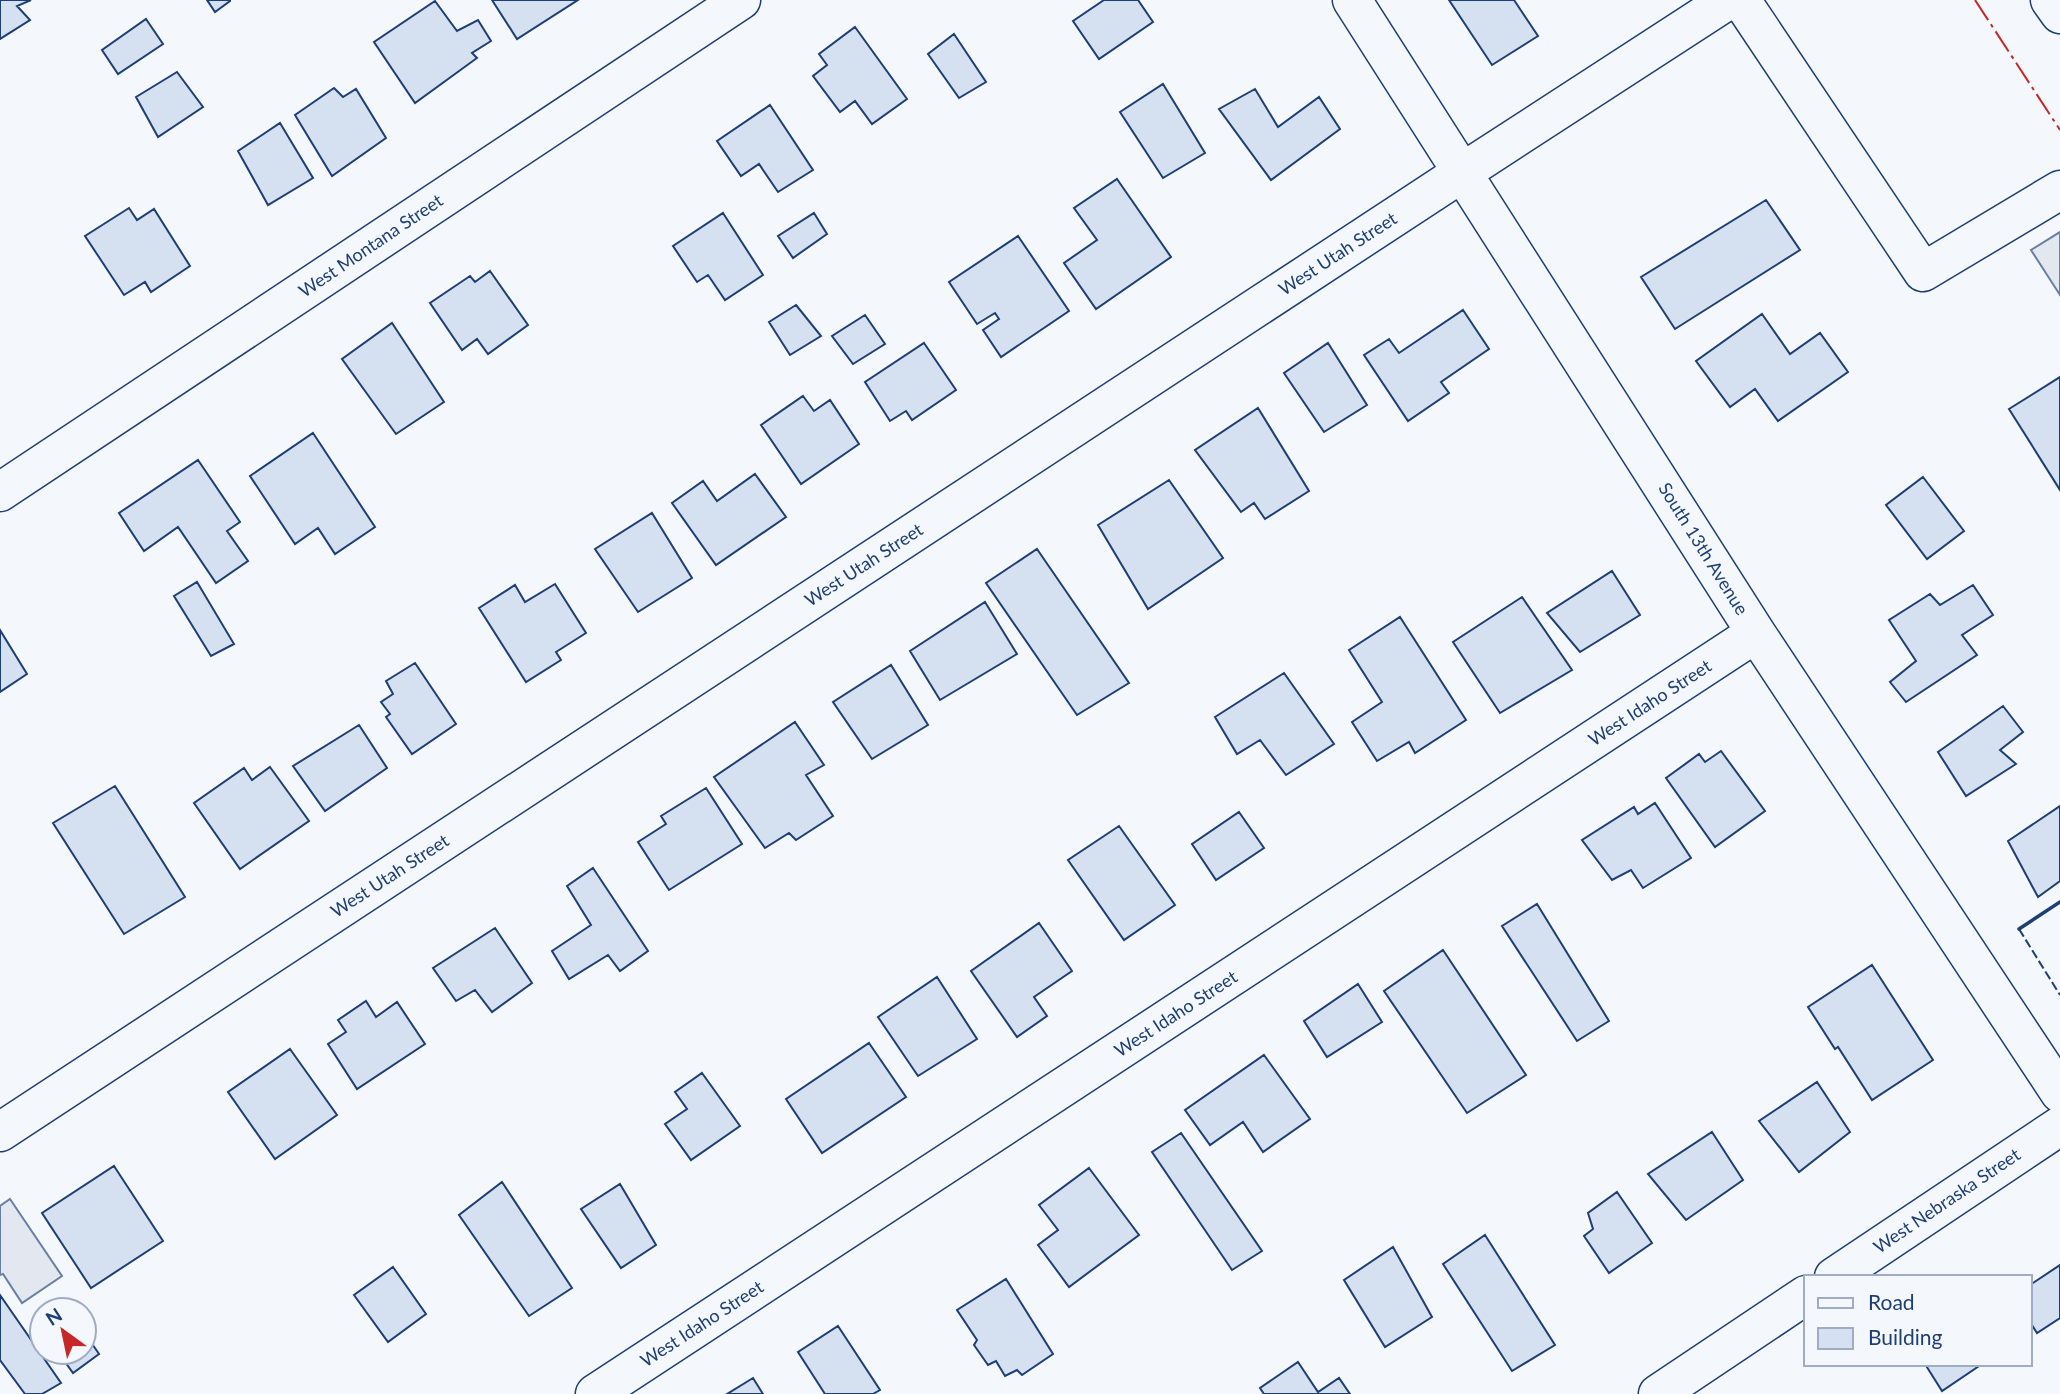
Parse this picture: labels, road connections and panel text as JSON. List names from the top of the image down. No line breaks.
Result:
{"streets":{"street":["West Montana Street","West Utah Street","South 13th Avenue","West Idaho Street","West Nebraska Street"]},"crossings":[["West Utah Street","South 13th Avenue"],["South 13th Avenue","West Idaho Street"]],"legend":["Road","Building"],"north":"top left"}
